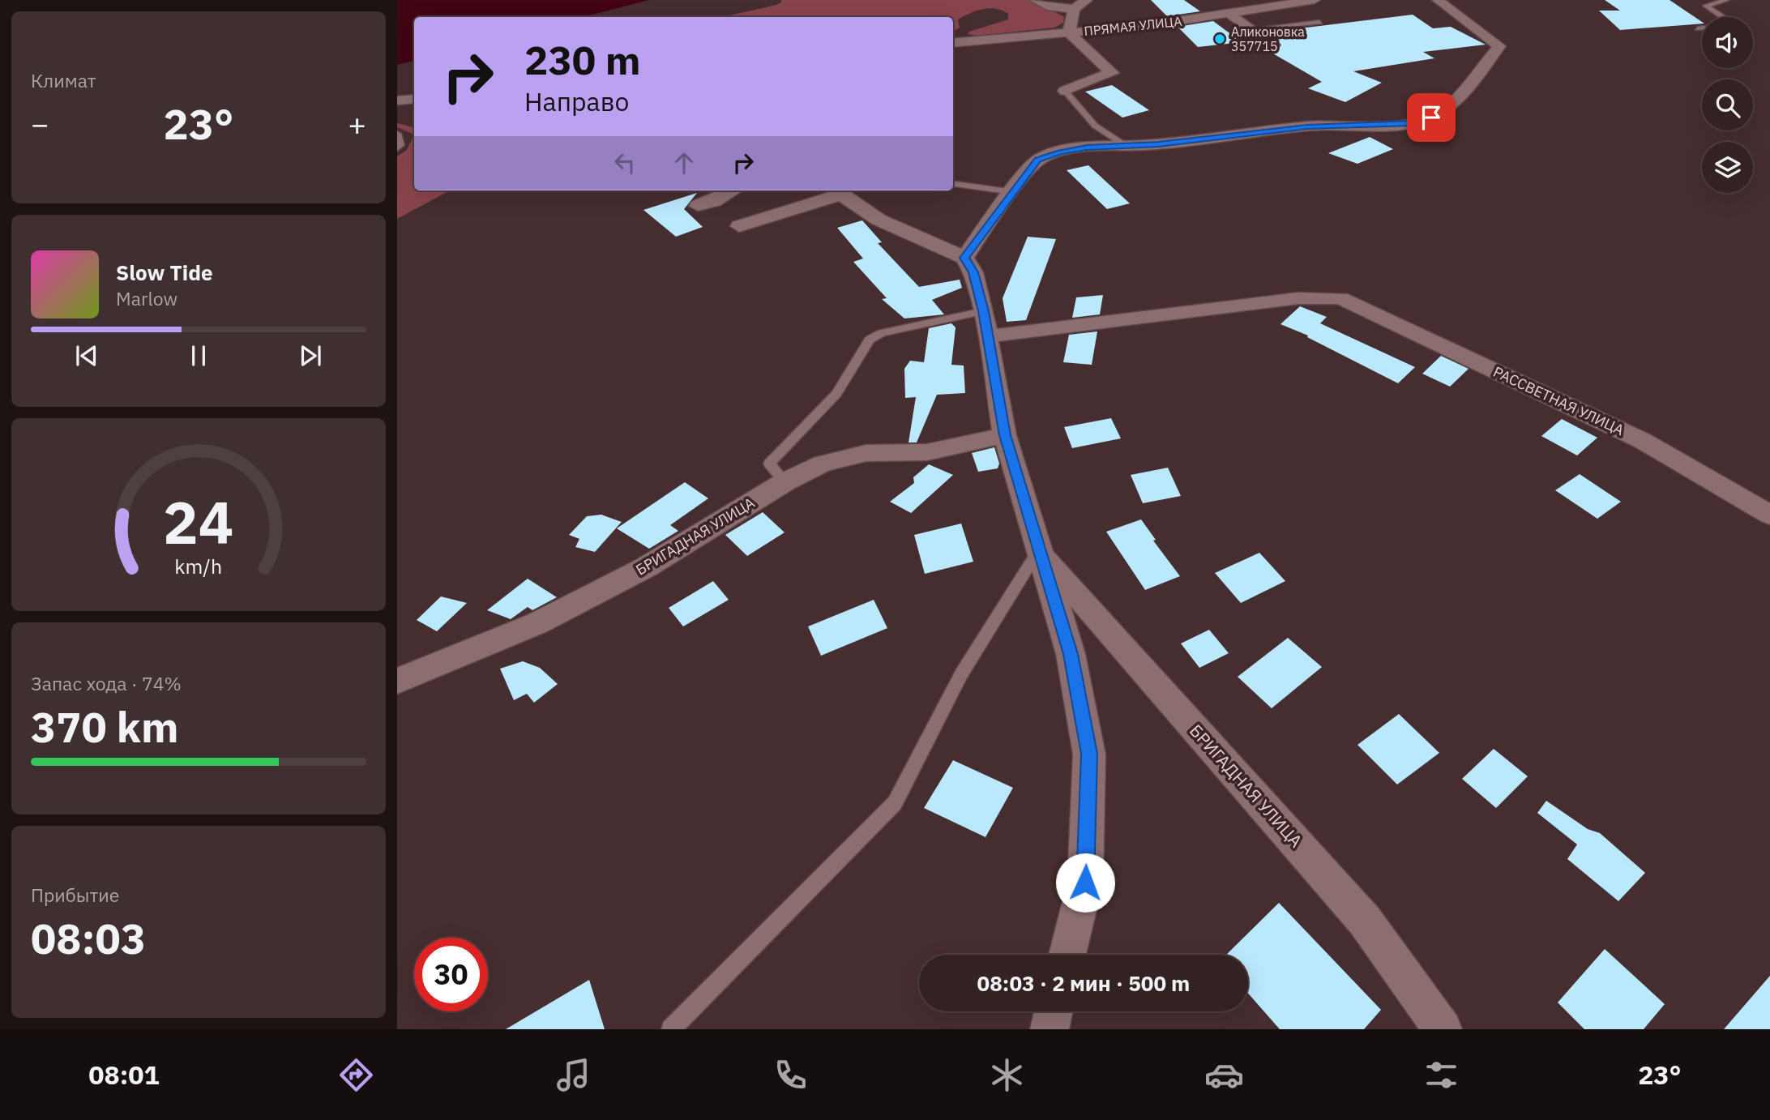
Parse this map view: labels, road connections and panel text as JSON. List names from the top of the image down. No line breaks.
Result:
{"streets":{"street":["ПРЯМАЯ УЛИЦА","РАССВЕТНАЯ УЛИЦА","БРИГАДНАЯ УЛИЦА"]},"crossings":[["РАССВЕТНАЯ УЛИЦА","БРИГАДНАЯ УЛИЦА"]],"places":["Аликоновка 357715"],"page":{"tile":["Климат",["Запас хода · 74%","370 km"],["Прибытие","08:03"]],"turn":["230 m","Направо"],"heat":["−","23°","+"],"song":["Slow Tide","Marlow"],"limit":"30","trip":"08:03 · 2 мин · 500 m","tabs":["08:01","23°"],"gauge":["24","km/h"]}}
